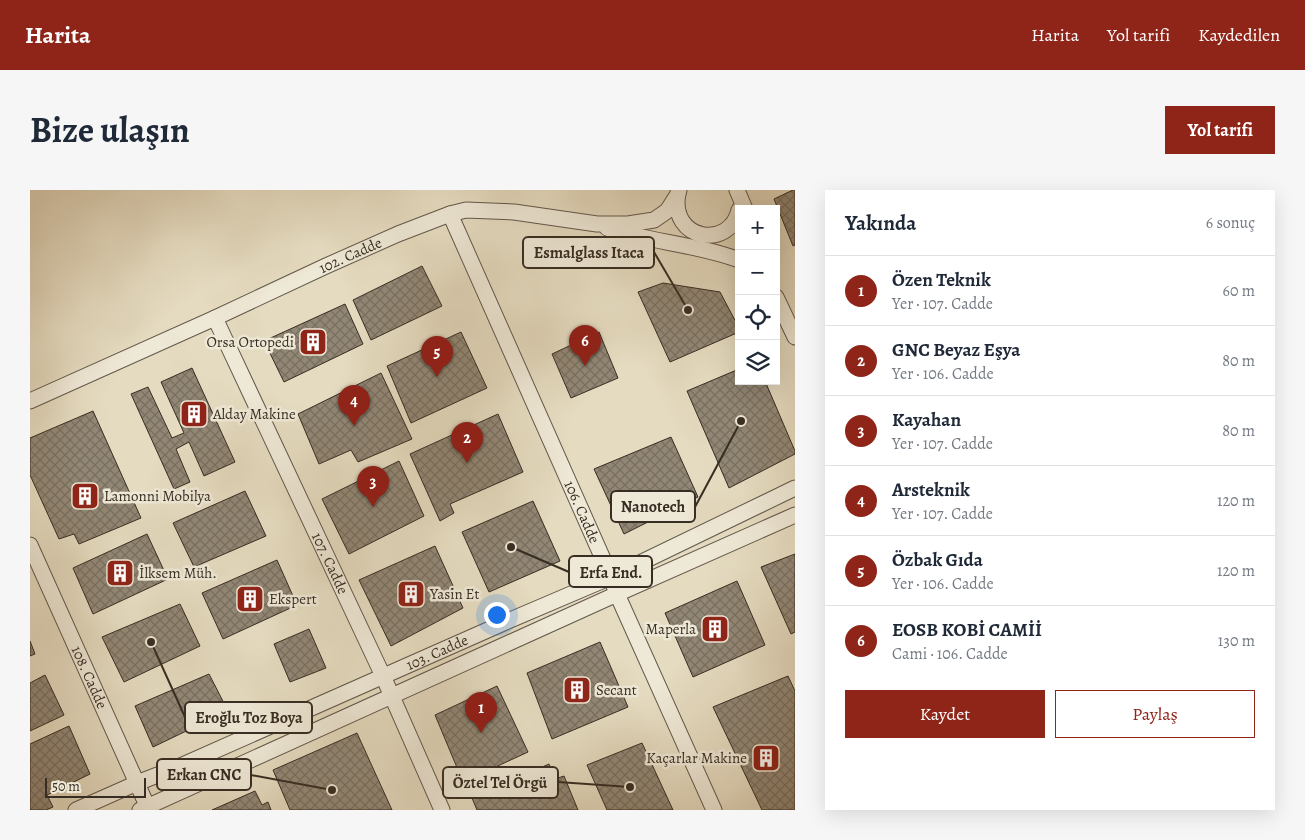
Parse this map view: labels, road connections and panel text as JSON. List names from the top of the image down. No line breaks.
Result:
{"streets":{"street":["102. Cadde","106. Cadde","107. Cadde","103. Cadde","108. Cadde"]},"crossings":[["102. Cadde","106. Cadde"],["102. Cadde","107. Cadde"],["106. Cadde","103. Cadde"],["107. Cadde","103. Cadde"],["103. Cadde","108. Cadde"]],"places":{"other":["Esmalglass Itaca","Nanotech","Erfa End.","Eroğlu Toz Boya","Öztel Tel Örgü","Erkan CNC"],"building":["Orsa Ortopedi","Alday Makine","Lamonni Mobilya","İlksem Müh.","Yasin Et","Ekspert","Maperla","Secant","Kaçarlar Makine"]},"scale_bar":"50 m","page":{"header":"Harita","nav":["Harita","Yol tarifi","Kaydedilen"],"title":"Bize ulaşın","buttons":["Yol tarifi",["Kaydet","Paylaş"]],"heading":["Yakında","6 sonuç"],"map_buttons":["+","−"],"list":[{"mark":"1","name":"Özen Teknik","note":"Yer · 107. Cadde","value":"60 m"},{"mark":"2","name":"GNC Beyaz Eşya","note":"Yer · 106. Cadde","value":"80 m"},{"mark":"3","name":"Kayahan","note":"Yer · 107. Cadde","value":"80 m"},{"mark":"4","name":"Arsteknik","note":"Yer · 107. Cadde","value":"120 m"},{"mark":"5","name":"Özbak Gıda","note":"Yer · 106. Cadde","value":"120 m"},{"mark":"6","name":"EOSB KOBİ CAMİİ","note":"Cami · 106. Cadde","value":"130 m"}],"pins":["6","5","4","2","3","1"],"scale":"50 m"}}
